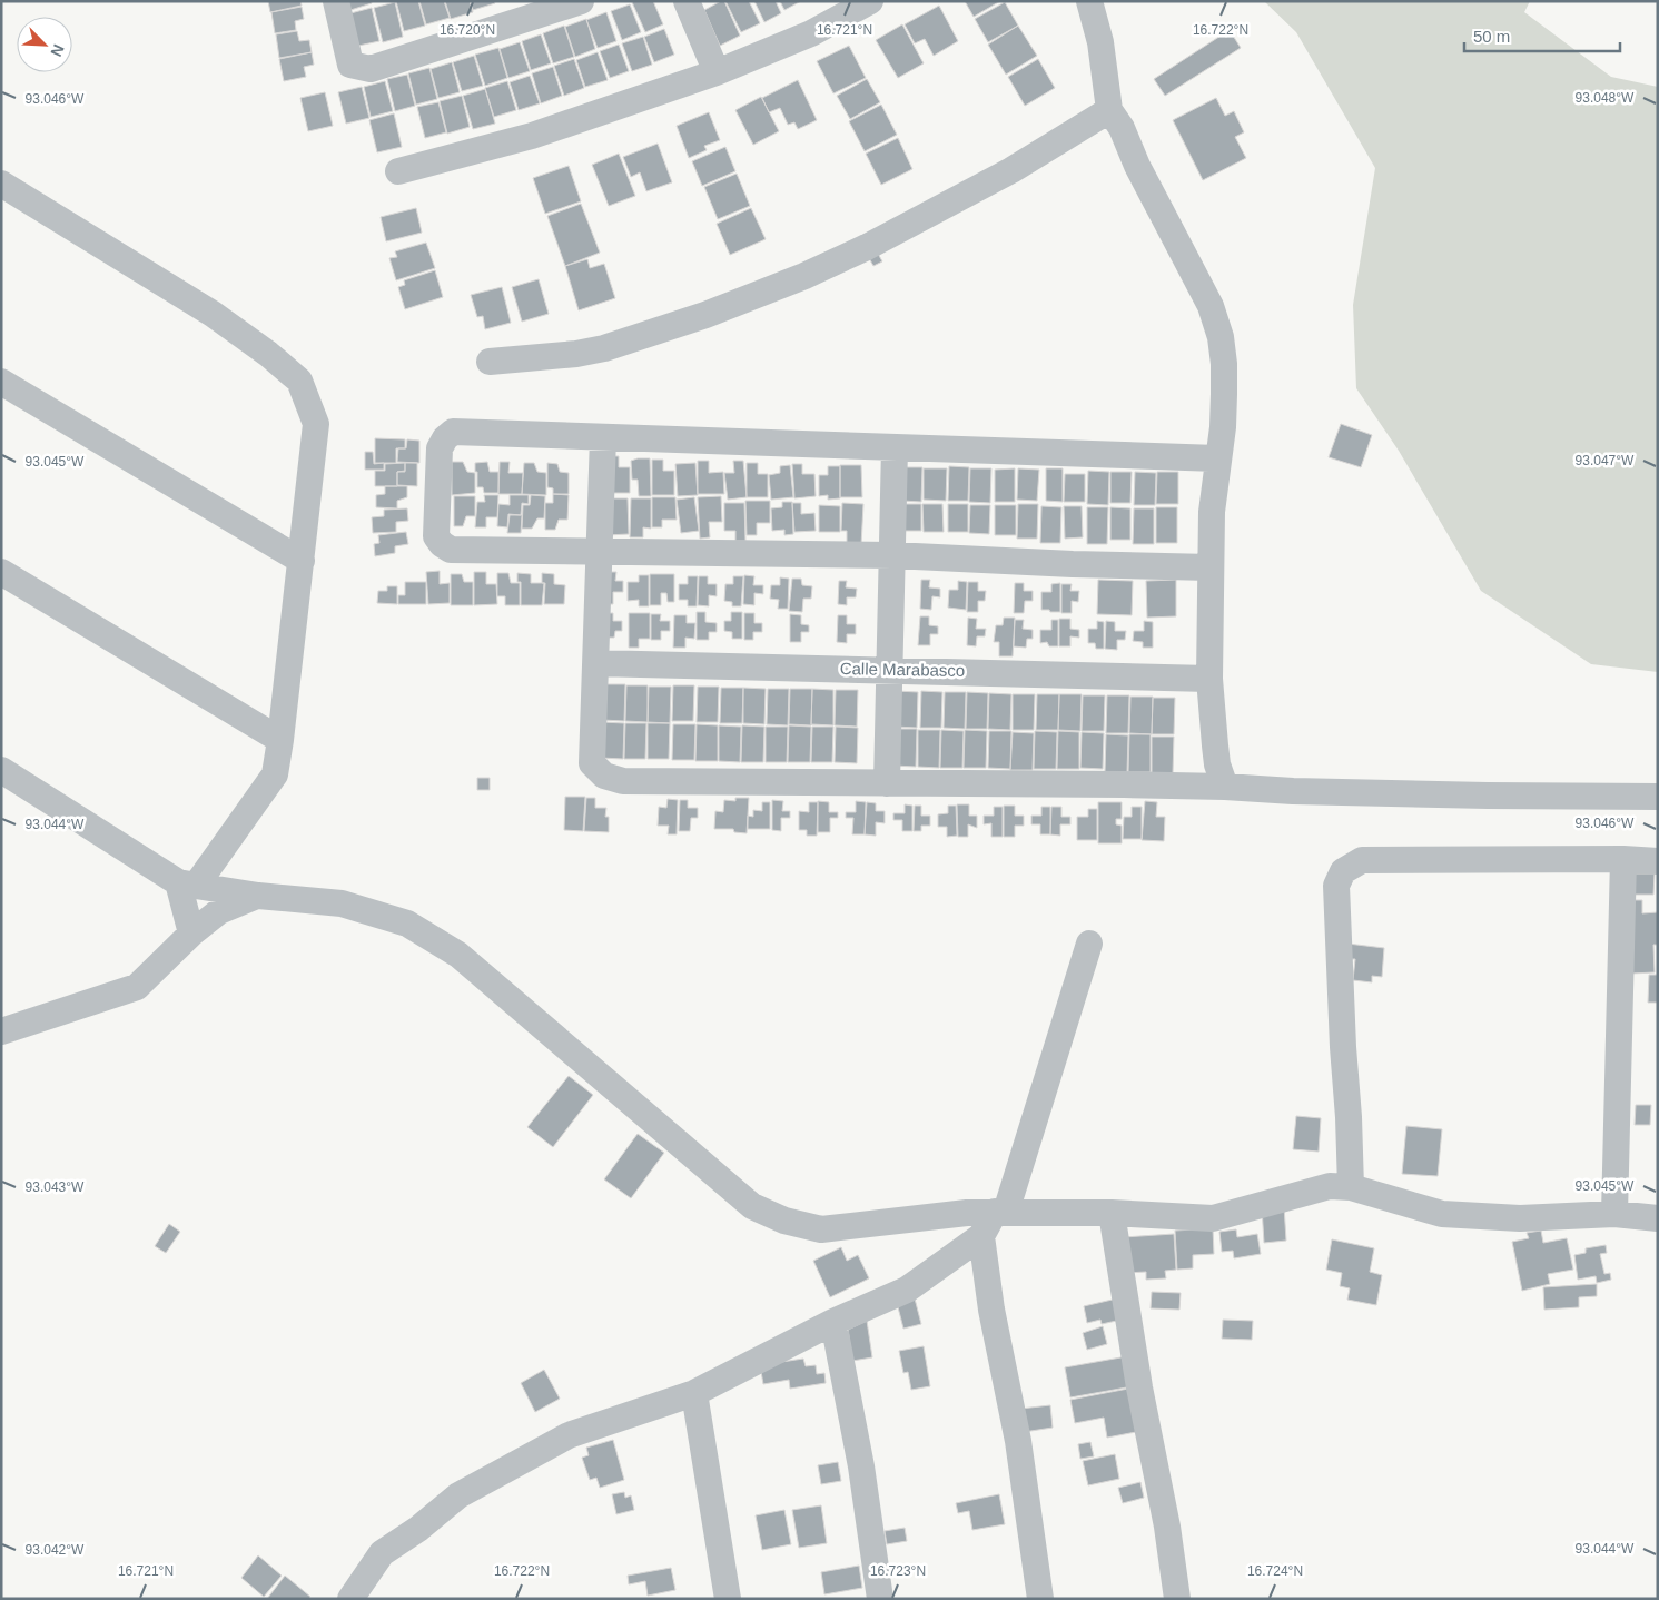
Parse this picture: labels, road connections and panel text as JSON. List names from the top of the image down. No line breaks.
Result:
{"streets":{"street":["Calle Marabasco"]},"scale_bar":"50 m","north":"bottom right","coordinates":["16.721°N","16.722°N","16.720°N","93.048°W","93.046°W","93.047°W","93.045°W","93.044°W","93.043°W","93.042°W","16.723°N","16.724°N"]}
